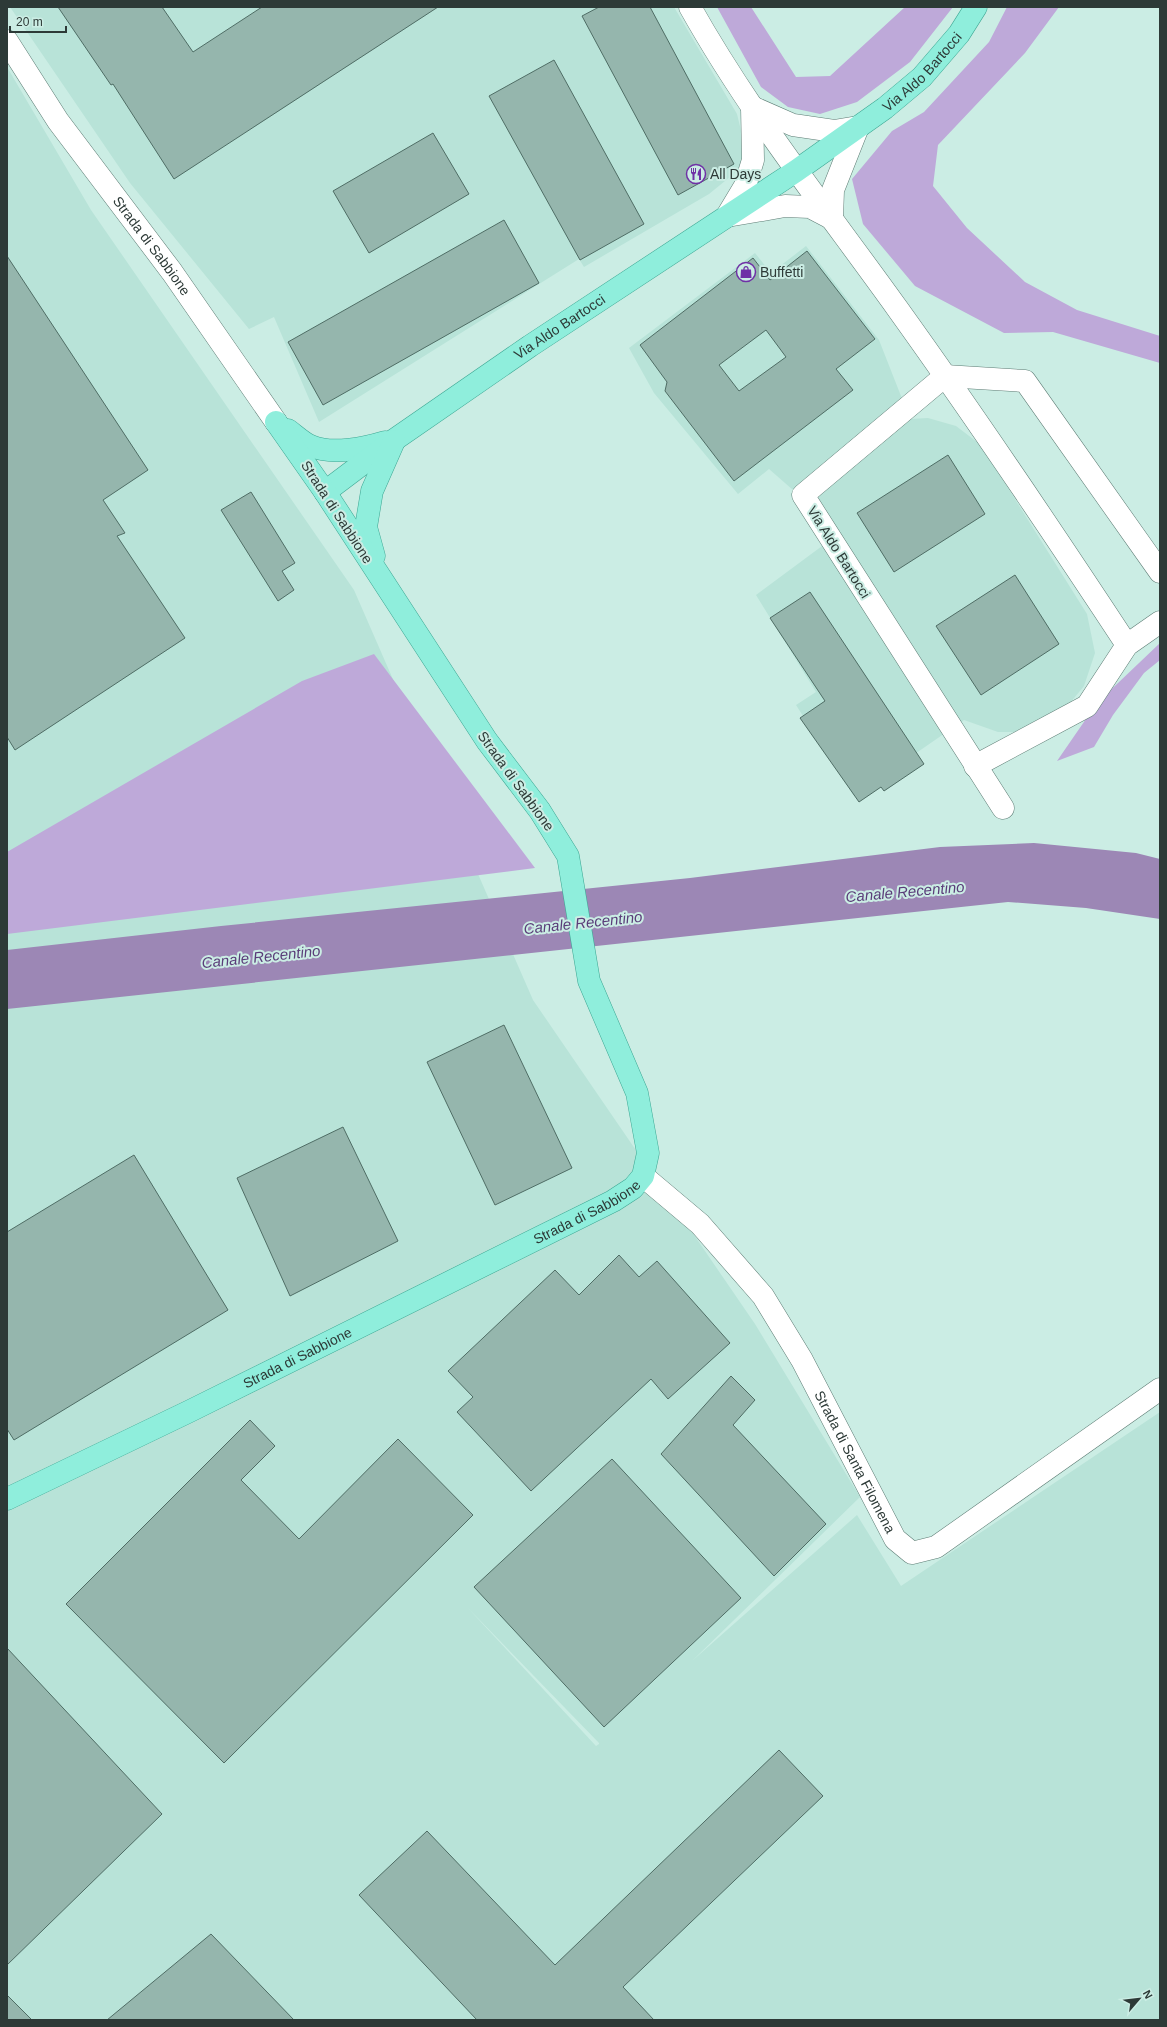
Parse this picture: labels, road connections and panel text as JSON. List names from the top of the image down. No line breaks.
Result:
{"streets":{"main road":["Via Aldo Bartocci","Strada di Sabbione"],"street":["Strada di Santa Filomena"]},"crossings":[["Via Aldo Bartocci","Strada di Sabbione"],["Strada di Sabbione","Strada di Santa Filomena"]],"water":["Canale Recentino"],"places":{"restaurant":["All Days"],"shop":["Buffetti"]},"scale_bar":"20 m","north":"top right"}
